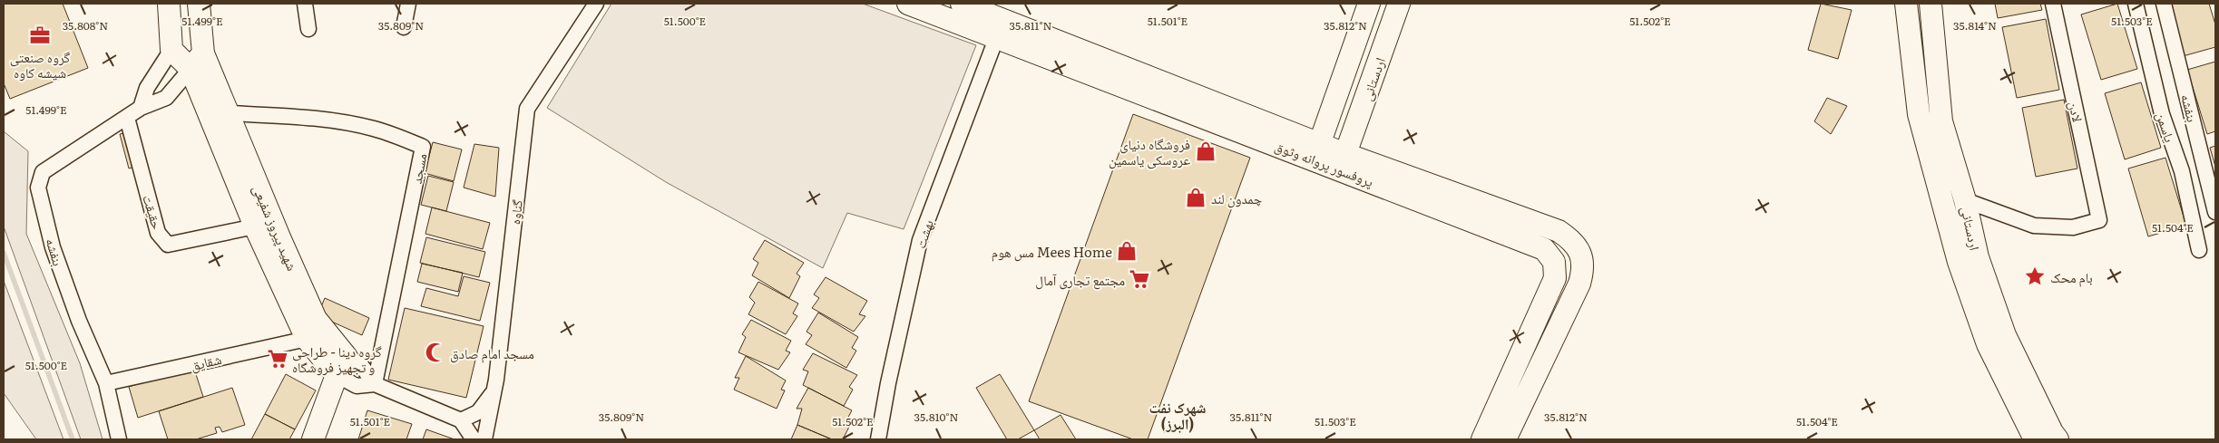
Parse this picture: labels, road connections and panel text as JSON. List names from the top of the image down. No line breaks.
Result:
{"streets":{"main road":["اردستانی","پروفسور پروانه وثوق","شهید پیروز شفیعی"],"street":["بنفشه","لادن","یاسمن","مسجد","حقیقت","گناوه","بهشت","شقایق"]},"crossings":[["اردستانی","لادن"],["اردستانی","پروفسور پروانه وثوق"],["بنفشه","حقیقت"],["بنفشه","شقایق"],["پروفسور پروانه وثوق","بهشت"],["مسجد","شهید پیروز شفیعی"],["حقیقت","شهید پیروز شفیعی"],["شهید پیروز شفیعی","شقایق"]],"districts":["شهرک نفت (البرز)"],"places":{"office":["گروه صنعتی شیشه کاوه"],"shop":["فروشگاه دنیای عروسکی یاسمین","چمدون لند","مس هوم Mees Home"],"place":["بام محک"],"supermarket":["مجتمع تجاری آمال","گروه دینا - طراحی و تجهیز فروشگاه"],"mosque":["مسجد امام صادق"]},"coordinates":["51.499°E","51.500°E","51.501°E","51.503°E","51.502°E","35.808°N","35.809°N","35.811°N","35.812°N","35.814°N","51.504°E","35.810°N"]}
